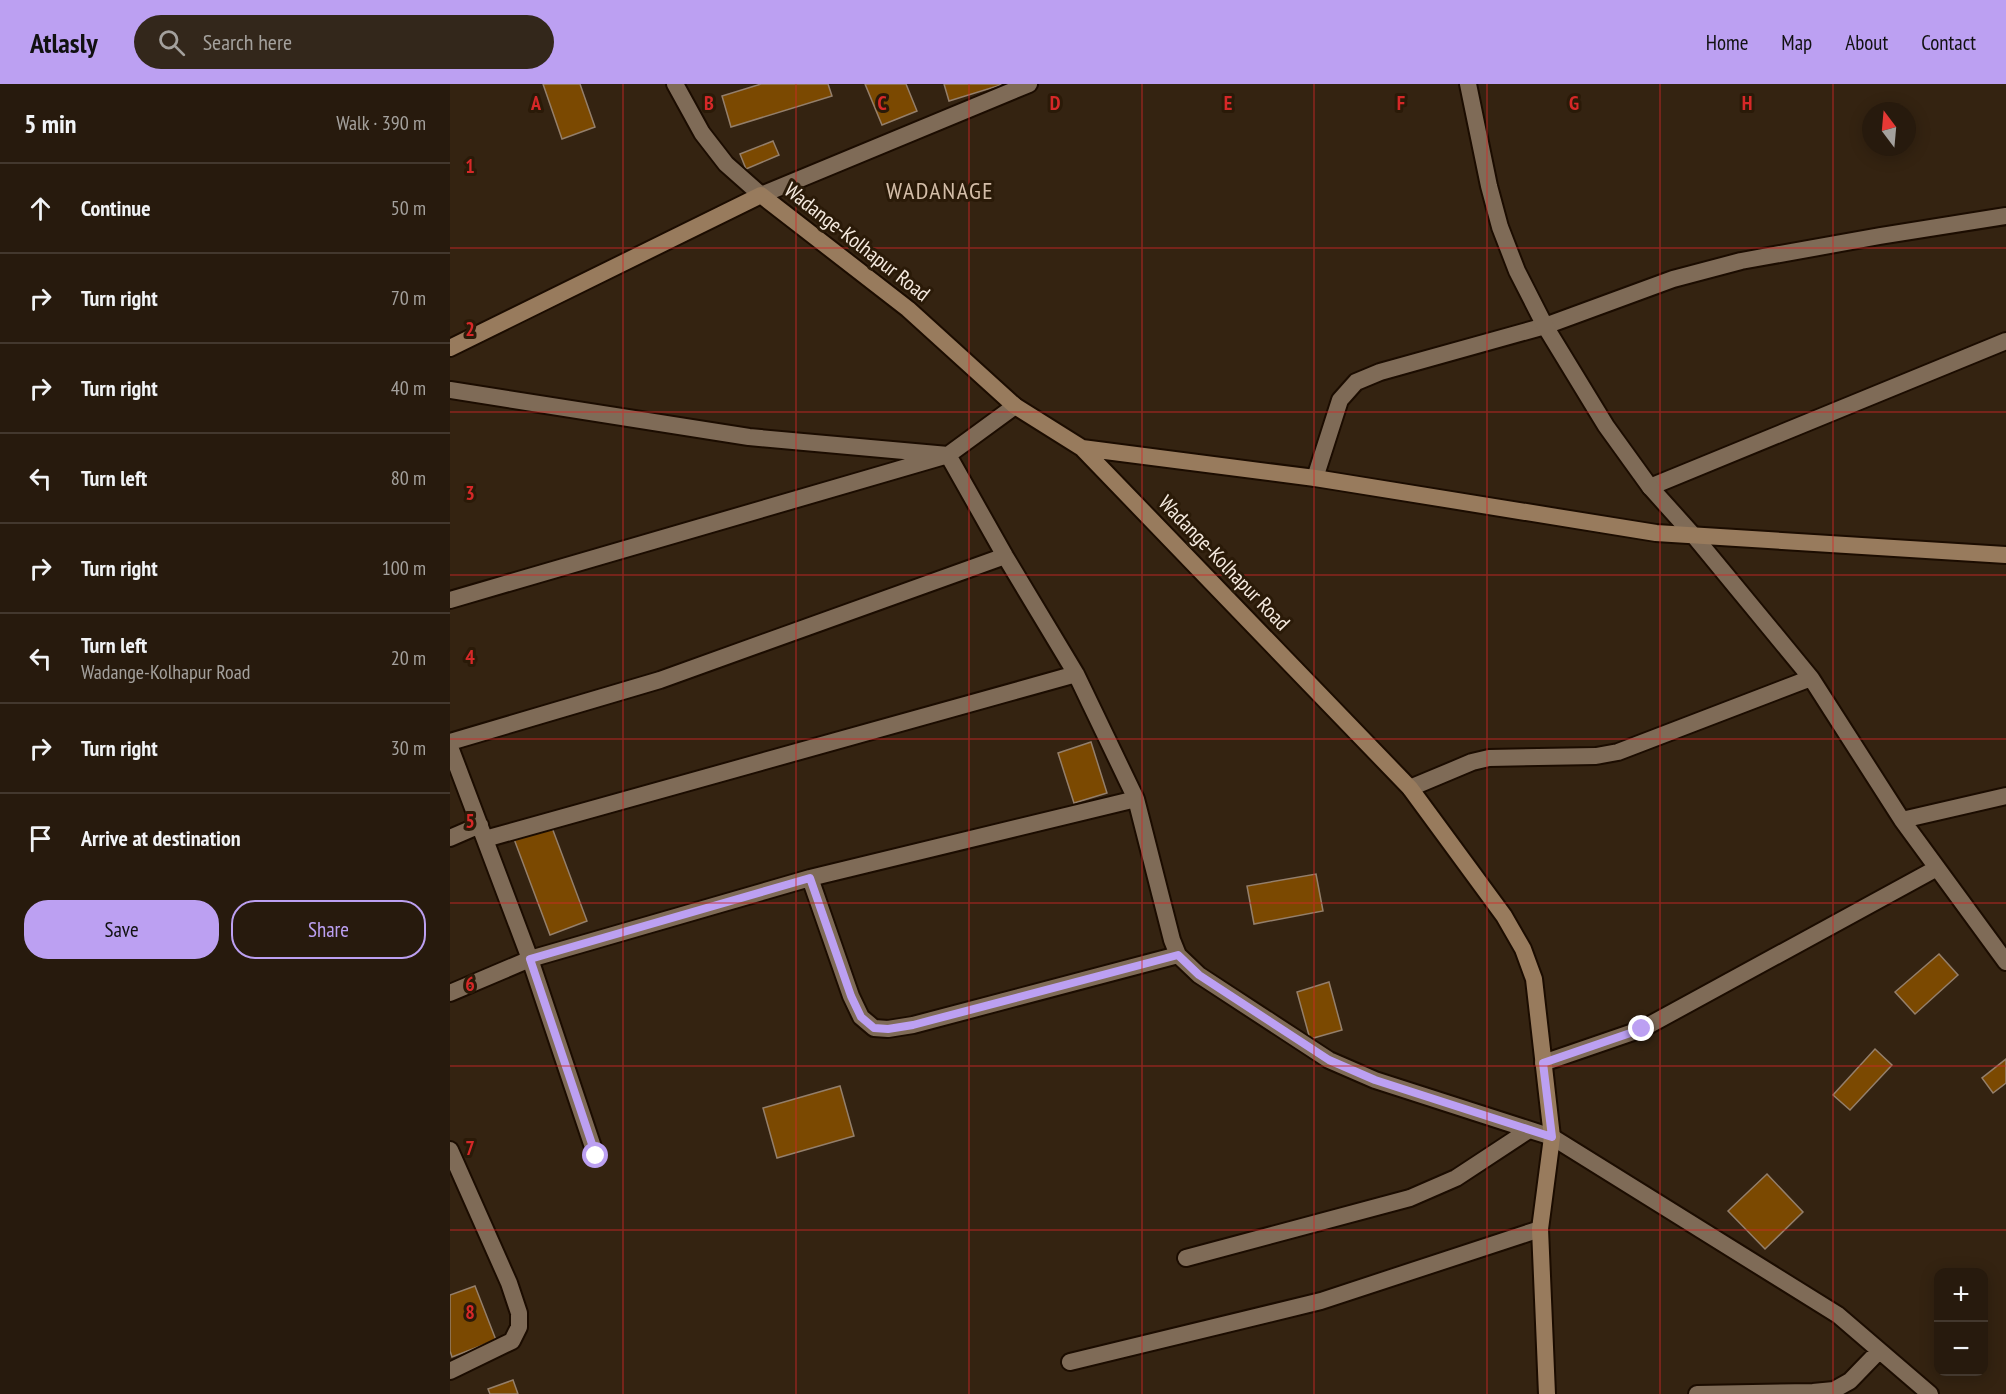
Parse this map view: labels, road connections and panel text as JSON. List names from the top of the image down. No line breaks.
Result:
{"streets":{"main road":["Wadange-Kolhapur Road"]},"districts":["WADANAGE"],"north":"top","page":{"header":"Atlasly","search":"Search here","nav":["Home","Map","About","Contact"],"heading":["5 min","Walk · 390 m"],"list":[["Continue","50 m"],["Turn right","70 m"],["Turn right","40 m"],["Turn left","80 m"],["Turn right","100 m"],["Turn left","Wadange-Kolhapur Road","20 m"],["Turn right","30 m"],"Arrive at destination"],"buttons":["Save","Share"],"map_buttons":["+","−"]},"grid":{"columns":["A","B","C","D","E","F","G","H"],"rows":["1","2","3","4","5","6","7","8"]}}
